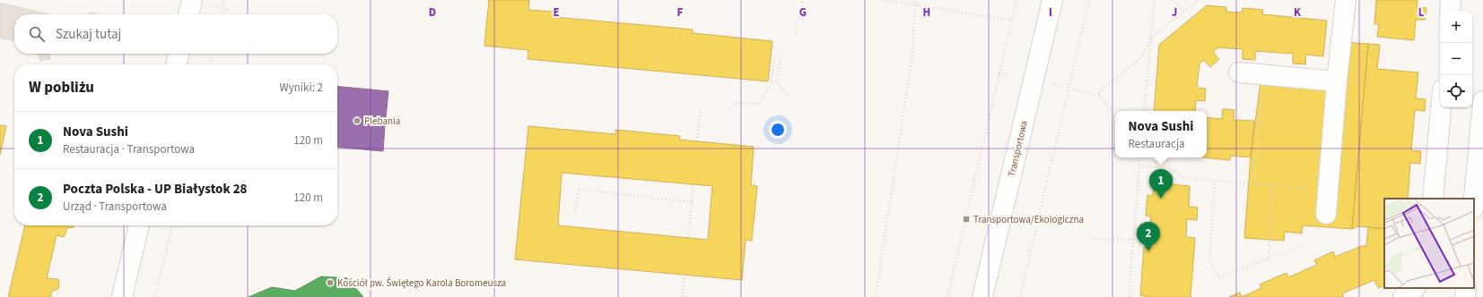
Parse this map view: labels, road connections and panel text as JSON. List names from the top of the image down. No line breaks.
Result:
{"streets":{"street":["Transportowa"]},"places":{"other":["Plebania","Kościół pw. Świętego Karola Boromeusza"],"transit":["Transportowa/Ekologiczna"]},"page":{"map_buttons":["+","−"],"search":"Szukaj tutaj","heading":["W pobliżu","Wyniki: 2"],"popup":["Nova Sushi","Restauracja"],"list":[{"mark":"1","name":"Nova Sushi","note":"Restauracja · Transportowa","value":"120 m"},{"mark":"2","name":"Poczta Polska - UP Białystok 28","note":"Urząd · Transportowa","value":"120 m"}],"pins":["1","2"]},"grid":{"columns":["D","E","F","G","H","I","J","K","L"]}}
